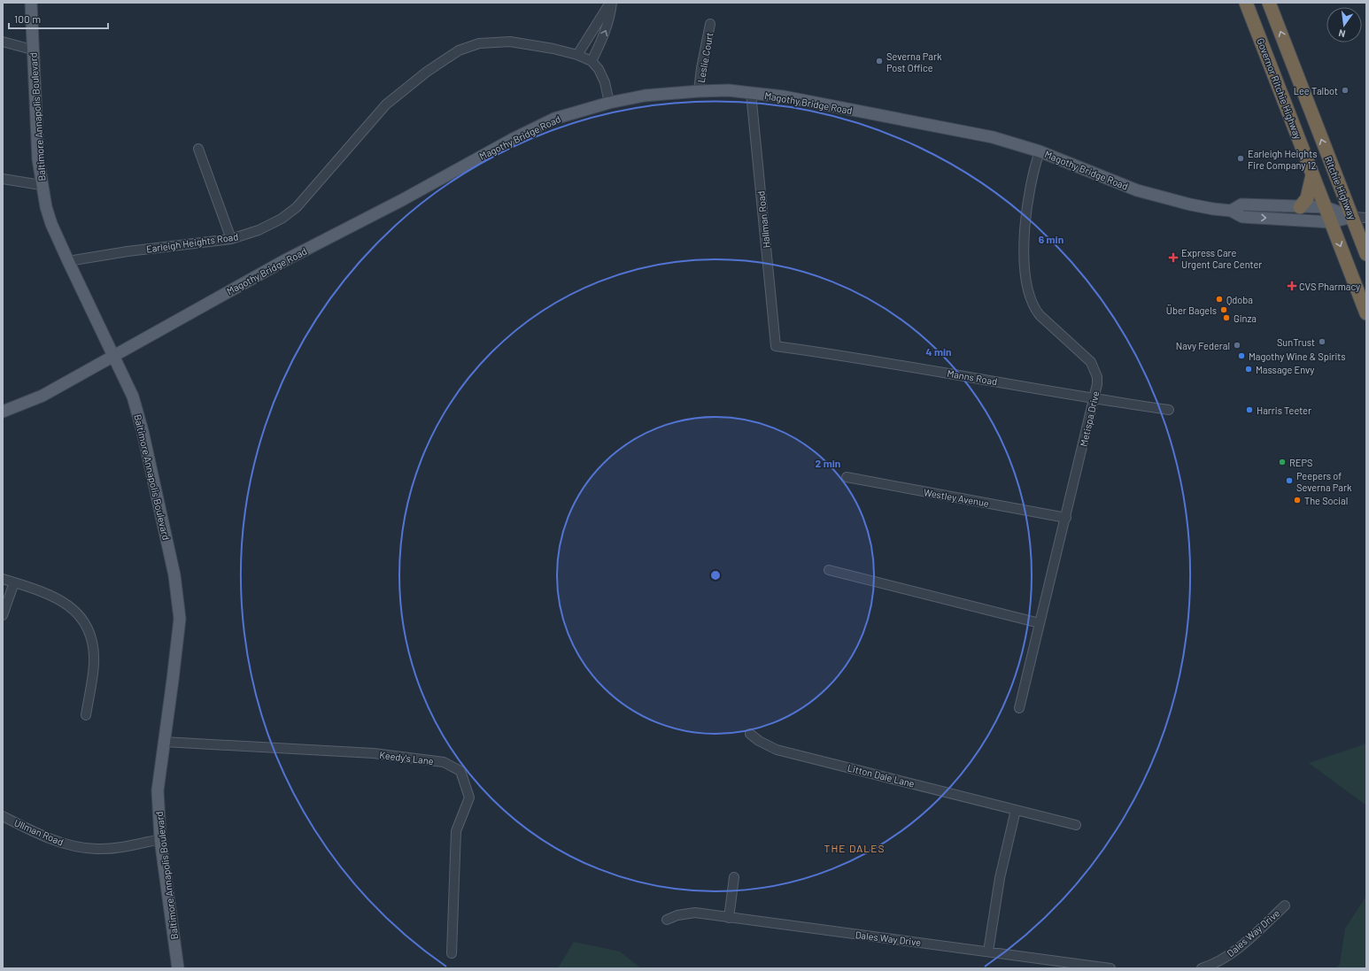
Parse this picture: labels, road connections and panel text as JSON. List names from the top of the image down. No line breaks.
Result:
{"streets":{"highway":["Governor Ritchie Highway","Ritchie Highway"],"main road":["Magothy Bridge Road","Baltimore Annapolis Boulevard"],"street":["Leslie Court","Hallman Road","Earleigh Heights Road","Manns Road","Metispa Drive","Westley Avenue","Keedy's Lane","Litton Dale Lane","Ullman Road","Dales Way Drive"]},"crossings":[["Leslie Court","Magothy Bridge Road"],["Governor Ritchie Highway","Magothy Bridge Road"],["Magothy Bridge Road","Baltimore Annapolis Boulevard"],["Magothy Bridge Road","Ritchie Highway"],["Magothy Bridge Road","Hallman Road"],["Magothy Bridge Road","Metispa Drive"],["Baltimore Annapolis Boulevard","Earleigh Heights Road"],["Baltimore Annapolis Boulevard","Keedy's Lane"],["Baltimore Annapolis Boulevard","Ullman Road"],["Hallman Road","Manns Road"],["Manns Road","Metispa Drive"],["Metispa Drive","Westley Avenue"]],"one_way":["Ritchie Highway"],"districts":["THE DALES"],"places":{"other":["Severna Park Post Office","Lee Talbot","Earleigh Heights Fire Company 12","Qdoba","Über Bagels","Ginza","SunTrust","Navy Federal","Magothy Wine & Spirits","Massage Envy","Harris Teeter","REPS","Peepers of Severna Park","The Social"],"health":["Express Care Urgent Care Center","CVS Pharmacy"]},"scale_bar":"100 m","north":"bottom","rings":["6 min","4 min","2 min"]}
